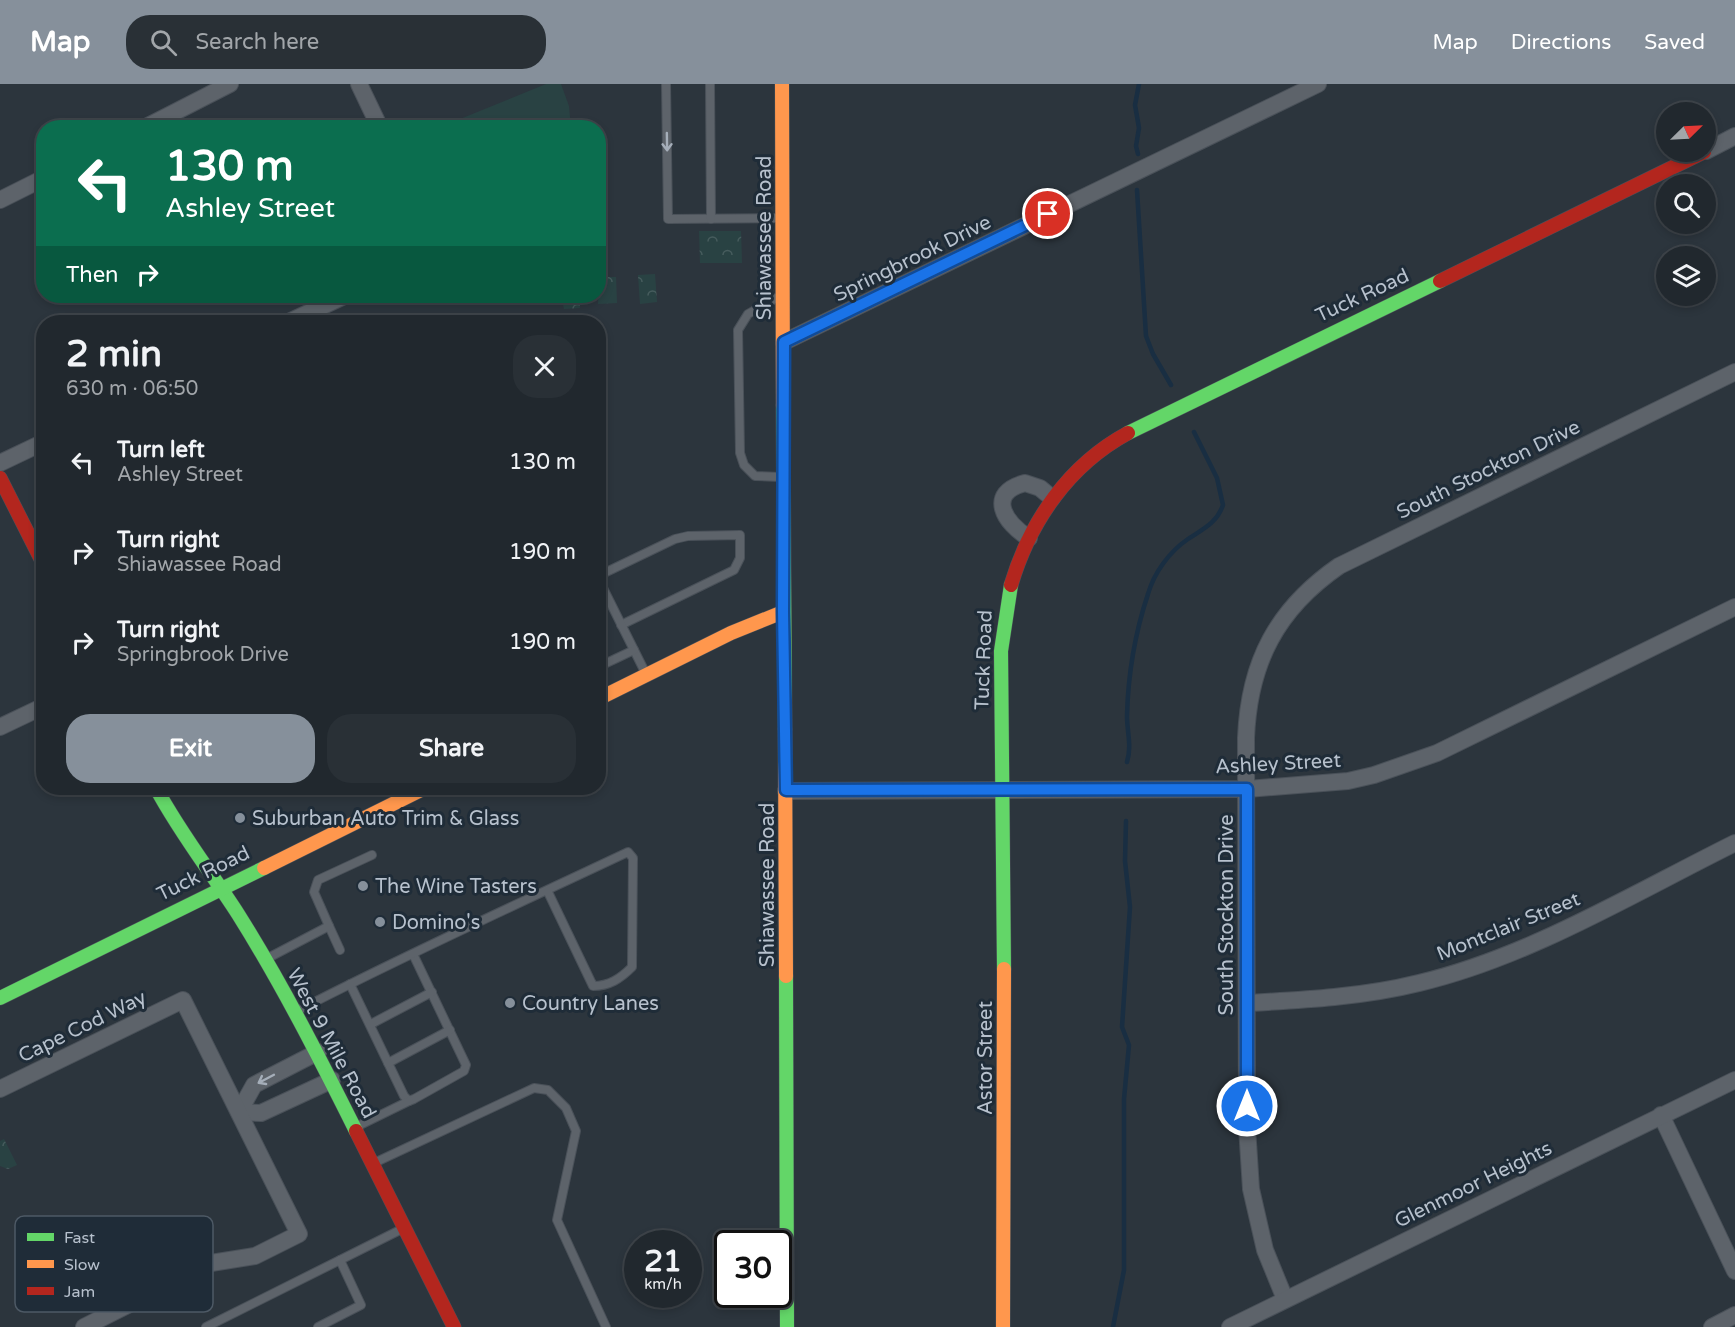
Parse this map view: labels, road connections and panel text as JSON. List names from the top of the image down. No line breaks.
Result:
{"streets":{"street":["Shiawassee Road","Springbrook Drive","Tuck Road","South Stockton Drive","Ashley Street","Montclair Street","Cape Cod Way","West 9 Mile Road","Astor Street","Glenmoor Heights"]},"crossings":[["Shiawassee Road","Springbrook Drive"],["Shiawassee Road","Ashley Street"],["Tuck Road","Ashley Street"],["Tuck Road","West 9 Mile Road"],["Tuck Road","Astor Street"],["South Stockton Drive","Ashley Street"],["South Stockton Drive","Montclair Street"],["South Stockton Drive","Glenmoor Heights"],["Ashley Street","Astor Street"]],"places":["Suburban Auto Trim & Glass","The Wine Tasters","Domino's","Country Lanes"],"legend":["Fast","Slow","Jam"],"north":"top right","page":{"header":"Map","search":"Search here","nav":["Map","Directions","Saved"],"turn":["130 m","Ashley Street"],"then":"Then","heading":["2 min","630 m · 06:50"],"list":[{"name":"Turn left","note":"Ashley Street","value":"130 m"},{"name":"Turn right","note":"Shiawassee Road","value":"190 m"},{"name":"Turn right","note":"Springbrook Drive","value":"190 m"}],"buttons":["Exit","Share"],"speed":"21 km/h","limit":"30"}}
